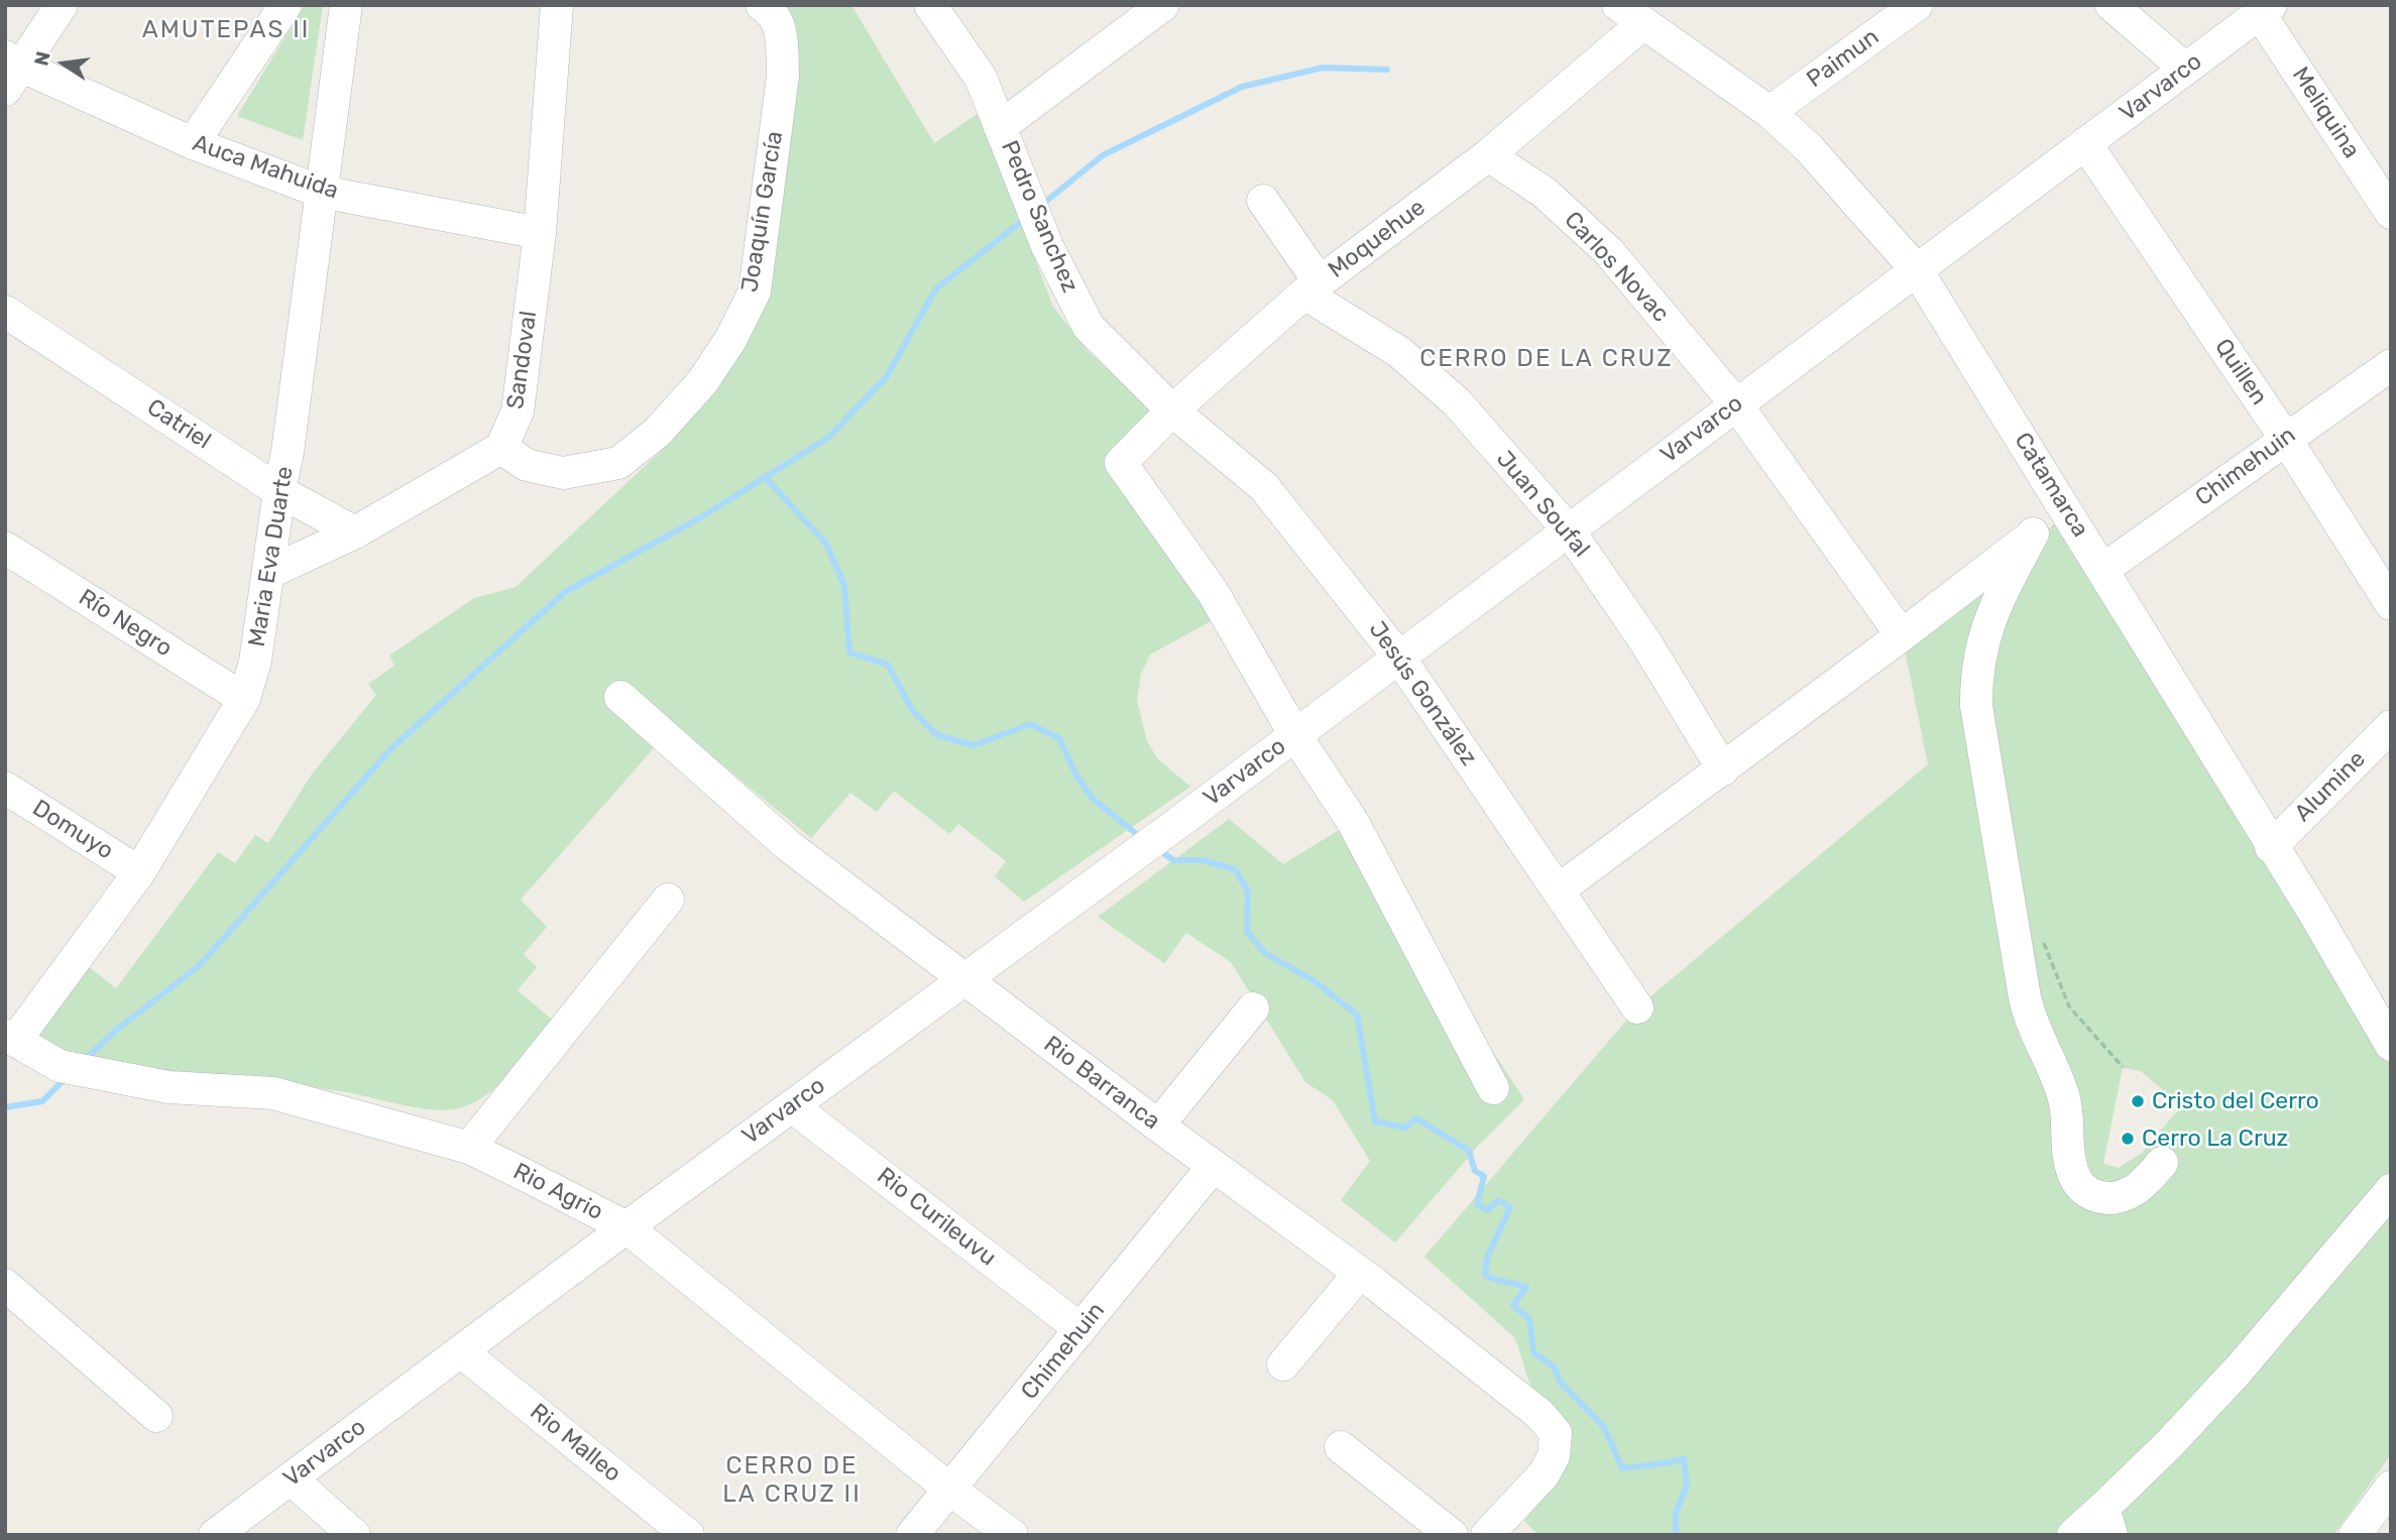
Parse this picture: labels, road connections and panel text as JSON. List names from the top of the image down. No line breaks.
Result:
{"streets":{"street":["Paimun","Varvarco","Meliquina","Auca Mahuida","Joaquín García","Pedro Sanchez","Moquehue","Carlos Novac","Sandoval","Quillen","Catriel","Chimehuin","Catamarca","Juan Soufal","Maria Eva Duarte","Río Negro","Jesús González","Alumine","Domuyo","Rio Barranca","Rio Agrio","Rio Curileuvu","Rio Malleo"]},"crossings":[["Paimun","Catamarca"],["Varvarco","Meliquina"],["Varvarco","Moquehue"],["Varvarco","Carlos Novac"],["Varvarco","Quillen"],["Varvarco","Catamarca"],["Varvarco","Juan Soufal"],["Varvarco","Jesús González"],["Varvarco","Rio Barranca"],["Varvarco","Rio Agrio"],["Varvarco","Rio Curileuvu"],["Varvarco","Rio Malleo"],["Auca Mahuida","Sandoval"],["Auca Mahuida","Maria Eva Duarte"],["Joaquín García","Sandoval"],["Pedro Sanchez","Moquehue"],["Pedro Sanchez","Jesús González"],["Moquehue","Carlos Novac"],["Moquehue","Catamarca"],["Moquehue","Juan Soufal"],["Moquehue","Jesús González"],["Quillen","Chimehuin"],["Catriel","Maria Eva Duarte"],["Chimehuin","Catamarca"],["Chimehuin","Rio Barranca"],["Chimehuin","Rio Agrio"],["Chimehuin","Rio Curileuvu"],["Catamarca","Alumine"],["Maria Eva Duarte","Río Negro"],["Maria Eva Duarte","Domuyo"],["Maria Eva Duarte","Rio Agrio"]],"districts":["AMUTEPAS II","CERRO DE LA CRUZ","CERRO DE LA CRUZ II"],"places":["Cristo del Cerro","Cerro La Cruz"],"north":"left"}
